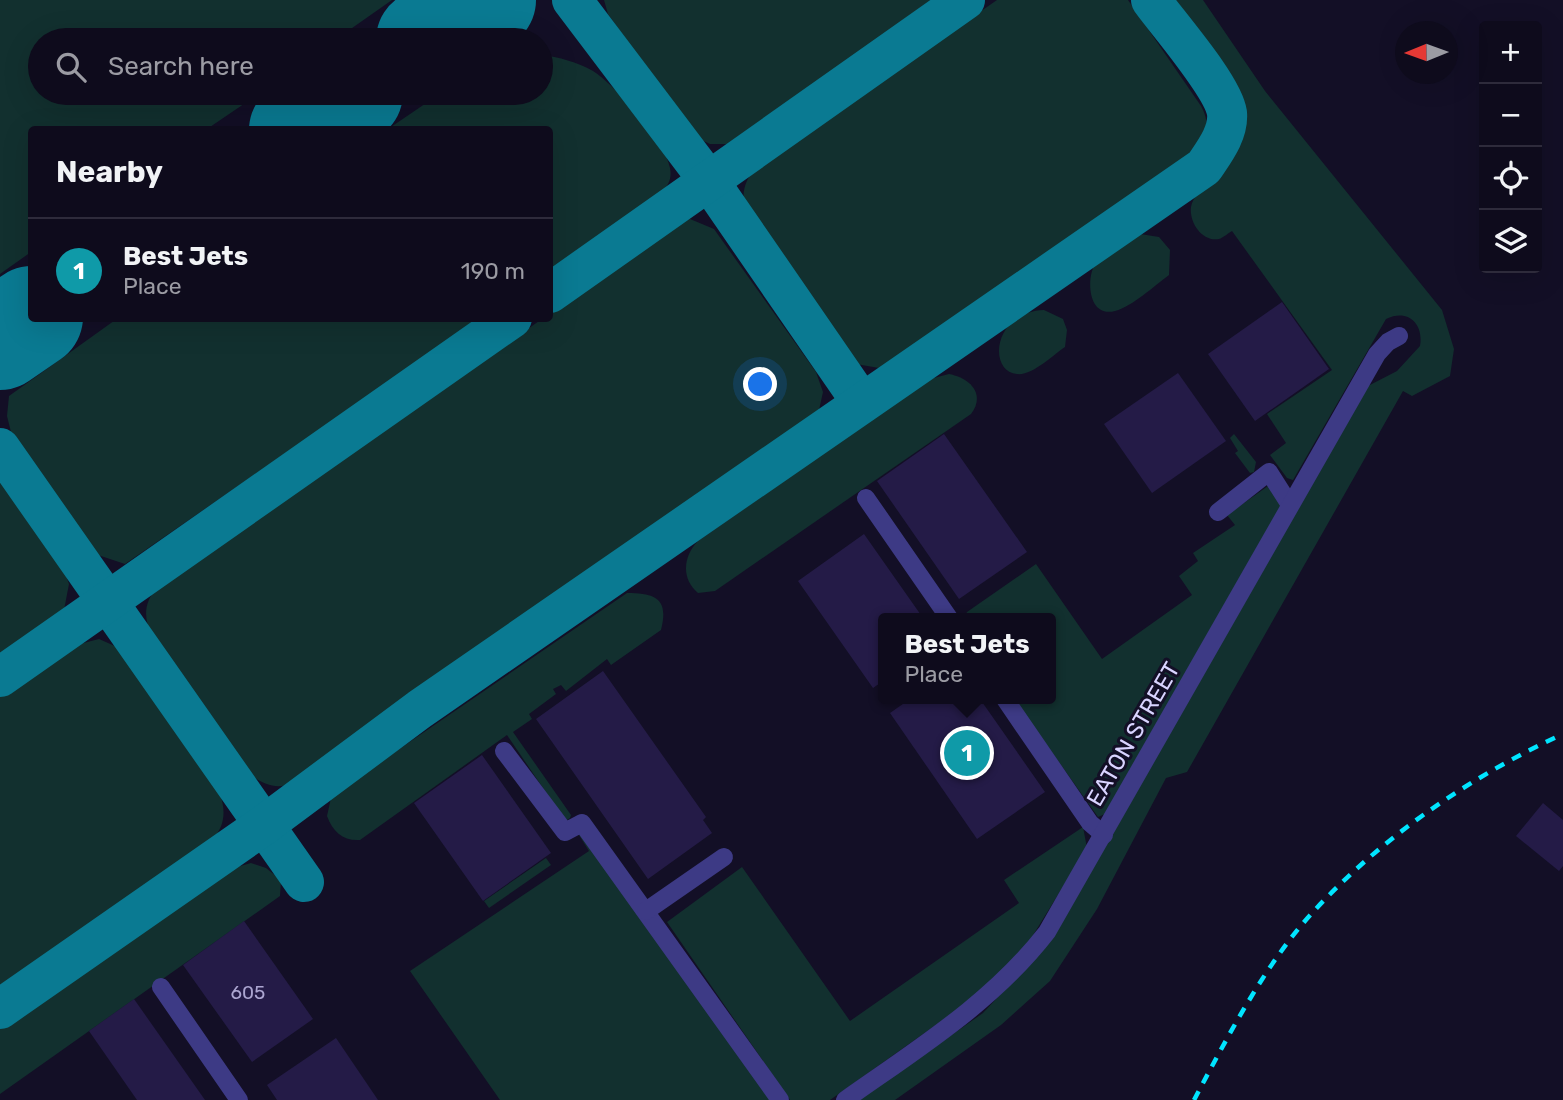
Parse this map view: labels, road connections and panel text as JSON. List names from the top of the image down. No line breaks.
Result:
{"streets":{"lane":["EATON STREET"]},"house_numbers":["605"],"north":"left","page":{"map_buttons":["+","−"],"search":"Search here","heading":"Nearby","list":[{"mark":"1","name":"Best Jets","note":"Place","value":"190 m"}],"popup":["Best Jets","Place"],"pins":"1"}}
